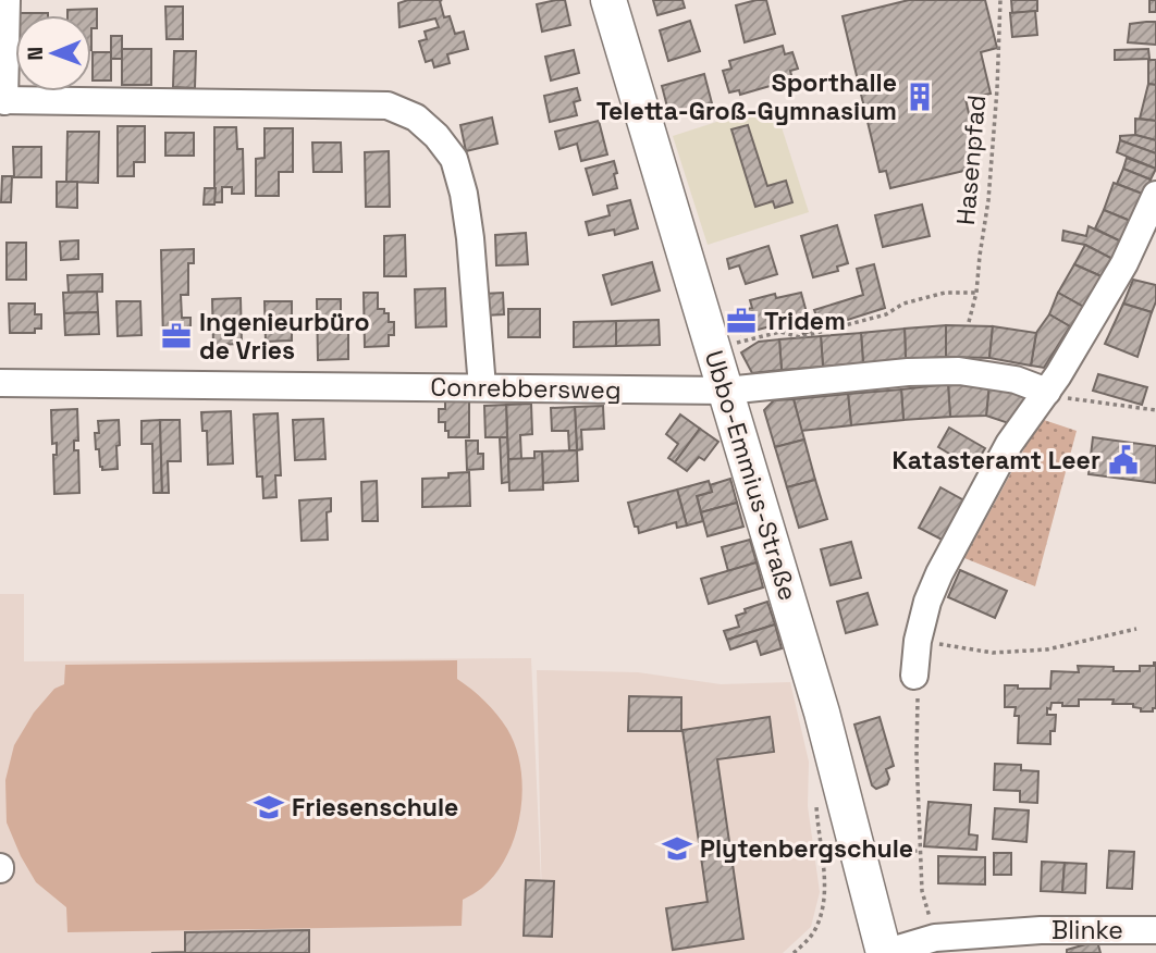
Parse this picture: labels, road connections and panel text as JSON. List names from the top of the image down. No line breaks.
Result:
{"streets":{"main road":["Ubbo-Emmius-Straße"],"street":["Conrebbersweg","Blinke"],"path":["Hasenpfad"]},"crossings":[["Conrebbersweg","Ubbo-Emmius-Straße"],["Ubbo-Emmius-Straße","Blinke"]],"places":{"building":["Sporthalle Teletta-Groß-Gymnasium"],"office":["Tridem","Ingenieurbüro de Vries"],"public building":["Katasteramt Leer"],"school or university":["Friesenschule","Plytenbergschule"]},"north":"left"}
